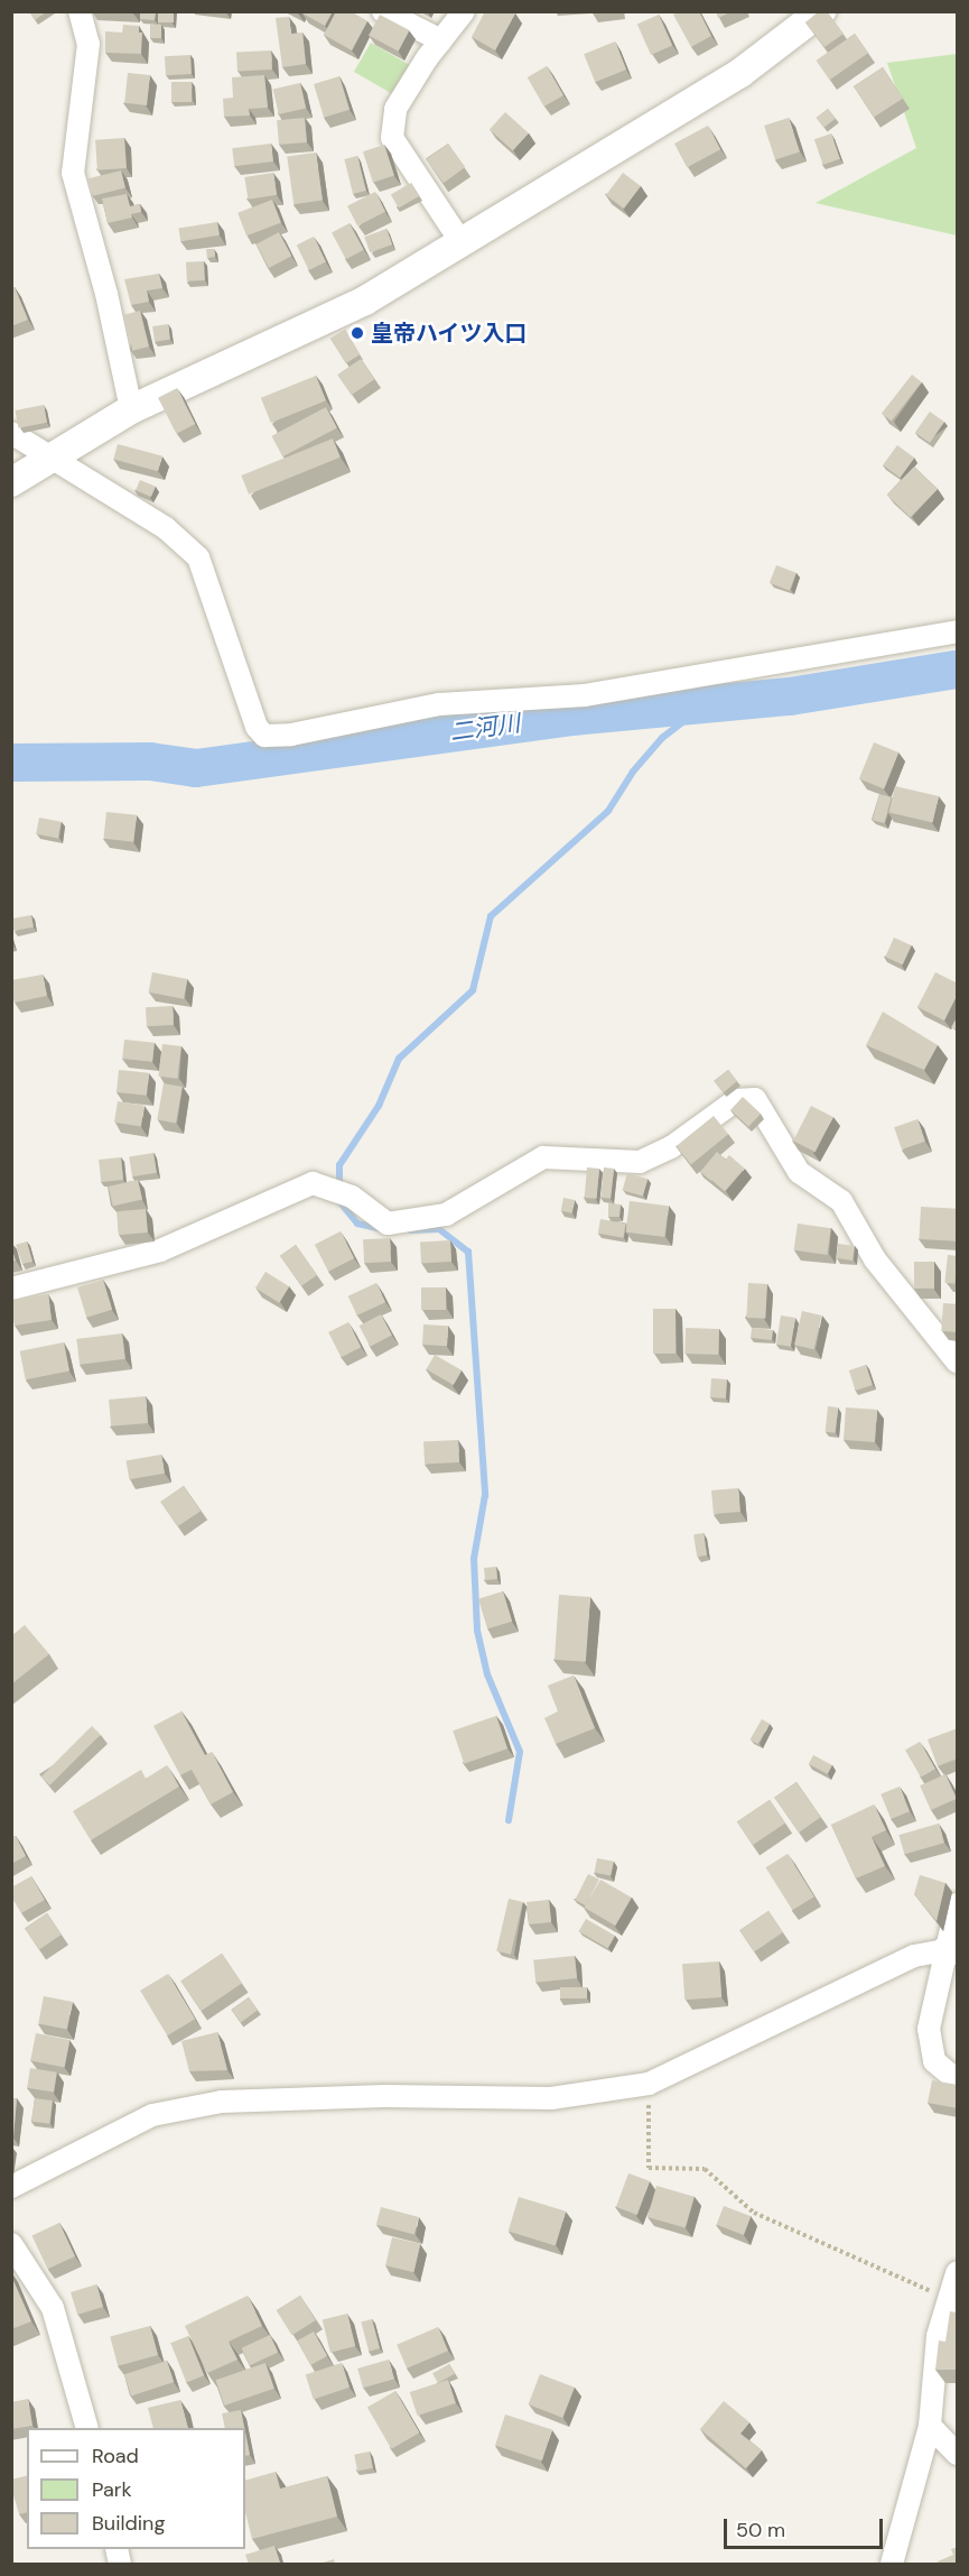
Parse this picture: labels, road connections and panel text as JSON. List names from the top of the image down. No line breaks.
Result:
{"water":["二河川"],"places":["皇帝ハイツ入口"],"legend":["Road","Park","Building"],"scale_bar":"50 m"}
